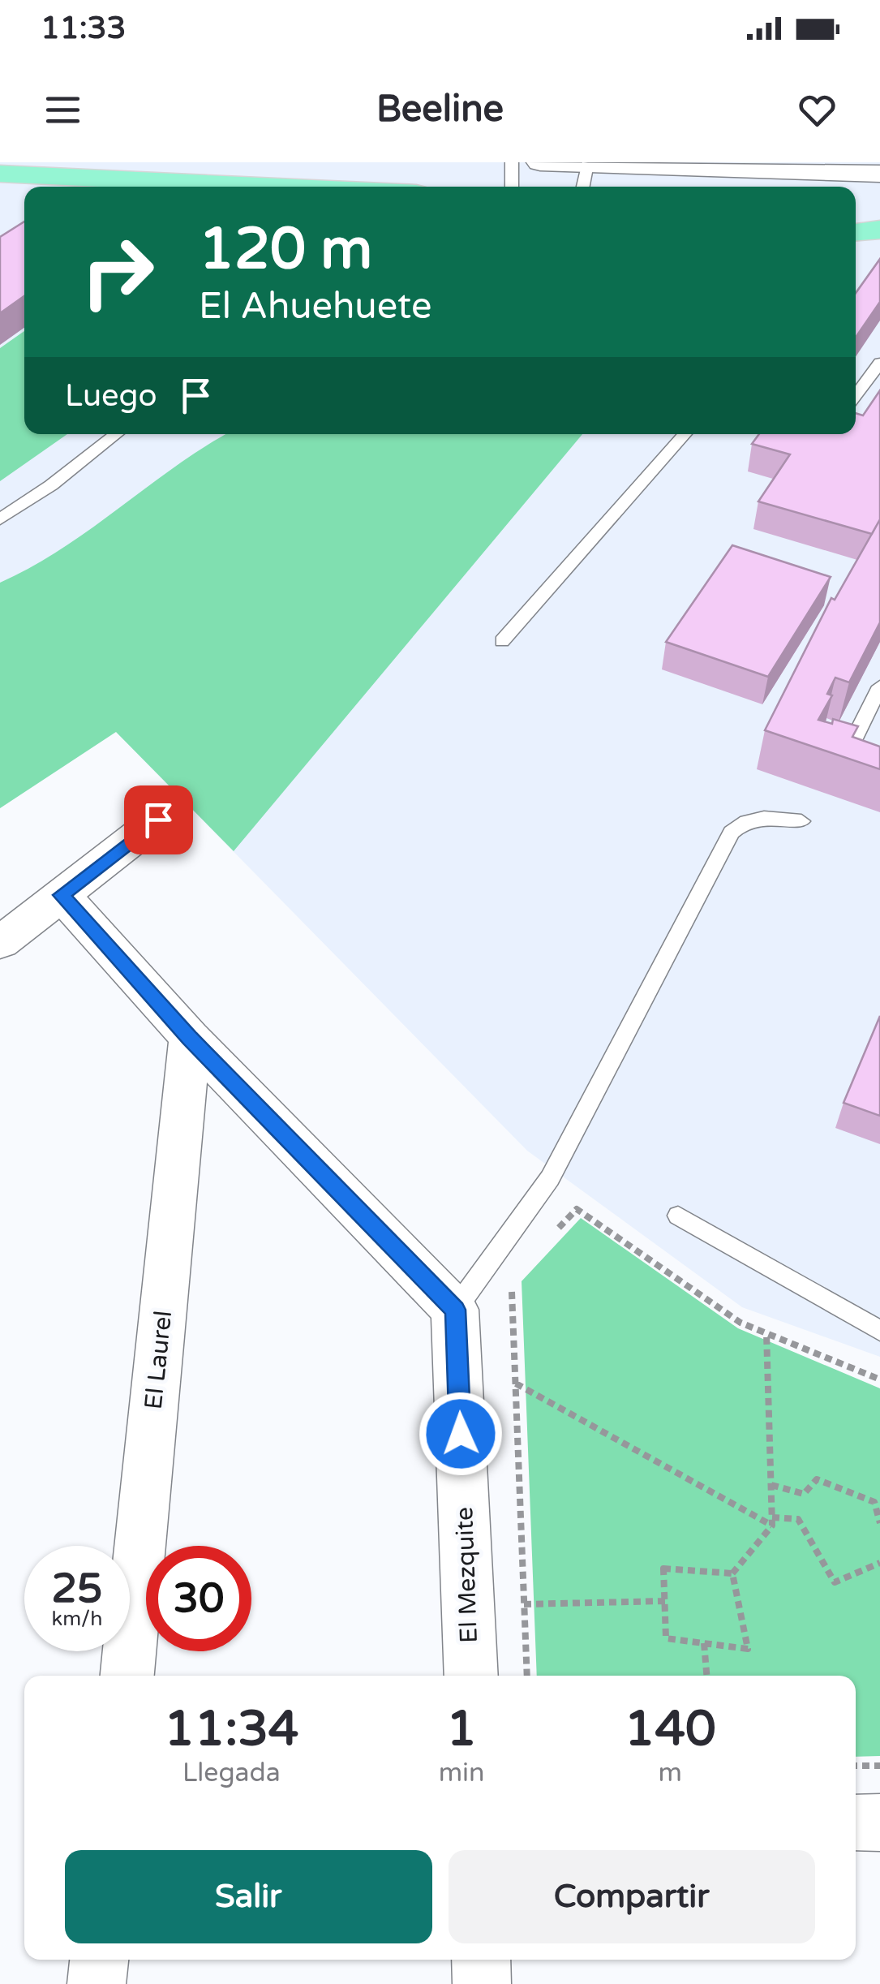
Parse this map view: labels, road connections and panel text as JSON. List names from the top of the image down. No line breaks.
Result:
{"streets":{"street":["El Laurel","El Mezquite"]},"page":{"status":"11:33","header":"Beeline","turn":["120 m","El Ahuehuete"],"then":"Luego","speed":"25 km/h","limit":"30","eta":["11:34","Llegada","1","min","140","m"],"buttons":["Salir","Compartir"]}}
